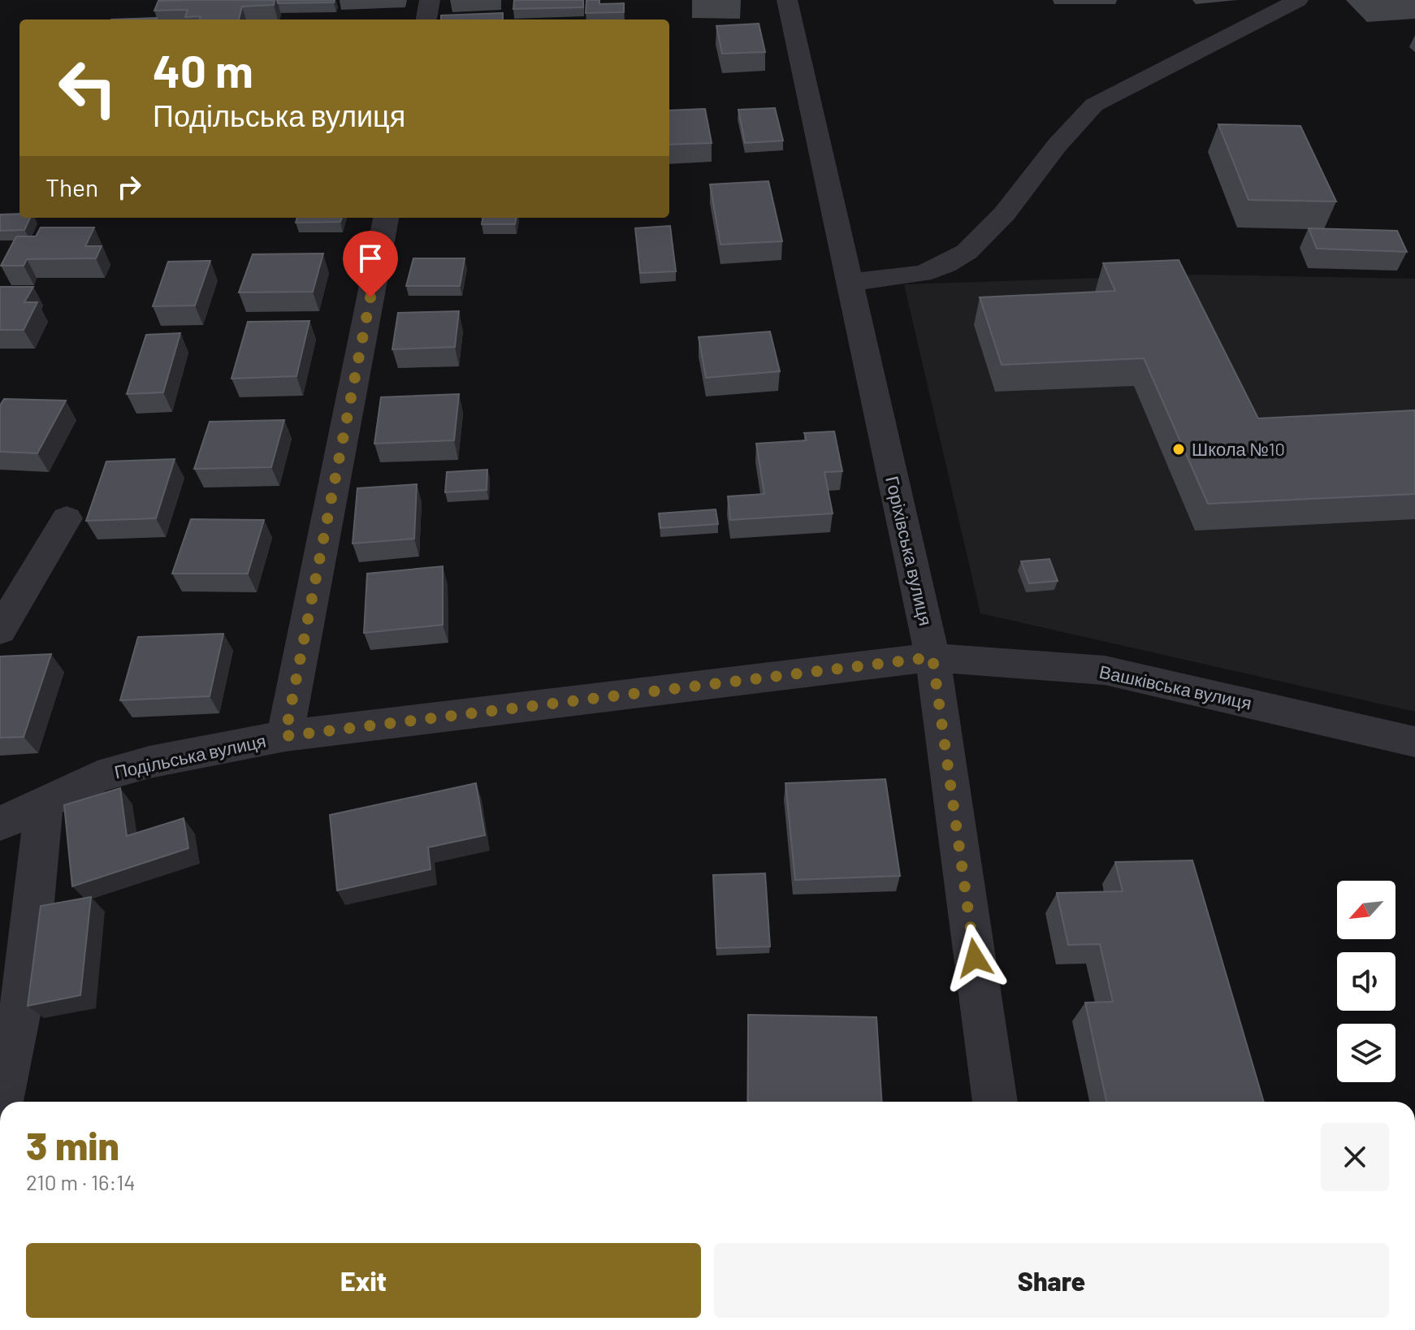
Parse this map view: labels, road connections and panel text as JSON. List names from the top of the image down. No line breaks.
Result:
{"streets":{"street":["Горіхівська вулиця","Вашківська вулиця","Подільська вулиця"]},"crossings":[["Горіхівська вулиця","Вашківська вулиця"],["Горіхівська вулиця","Подільська вулиця"],["Вашківська вулиця","Подільська вулиця"]],"places":["Школа №10"],"north":"bottom left","page":{"turn":["40 m","Подільська вулиця"],"then":"Then","heading":["3 min","210 m · 16:14"],"buttons":["Exit","Share"]}}
